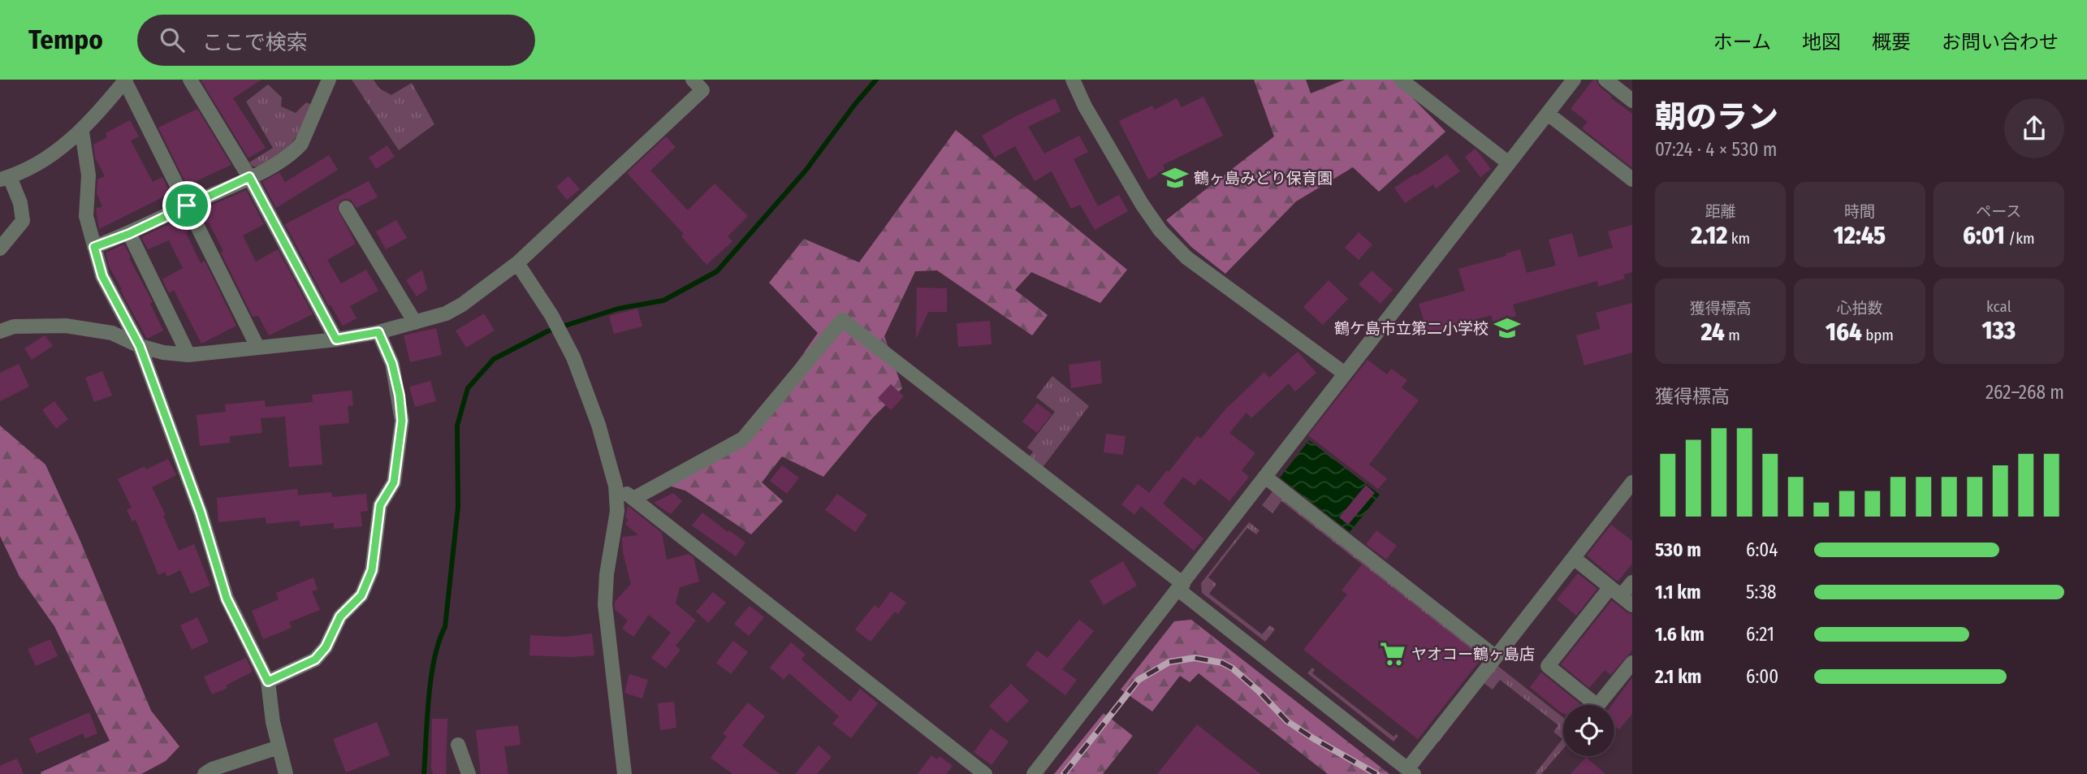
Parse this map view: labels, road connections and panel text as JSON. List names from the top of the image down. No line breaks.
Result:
{"places":{"school or university":["鶴ヶ島みどり保育園","鶴ケ島市立第二小学校"],"supermarket":["ヤオコー鶴ヶ島店"]},"page":{"header":"Tempo","search":"ここで検索","nav":["ホーム","地図","概要","お問い合わせ"],"heading":["朝のラン","07:24 · 4 × 530 m"],"stats":[["距離","2.12 km"],["時間","12:45"],["ペース","6:01 /km"],["獲得標高","24 m"],["心拍数","164 bpm"],["kcal","133"]],"chart":["獲得標高","262–268 m"],"list":[{"name":"530 m","note":"6:04"},{"name":"1.1 km","note":"5:38"},{"name":"1.6 km","note":"6:21"},{"name":"2.1 km","note":"6:00"}]}}
